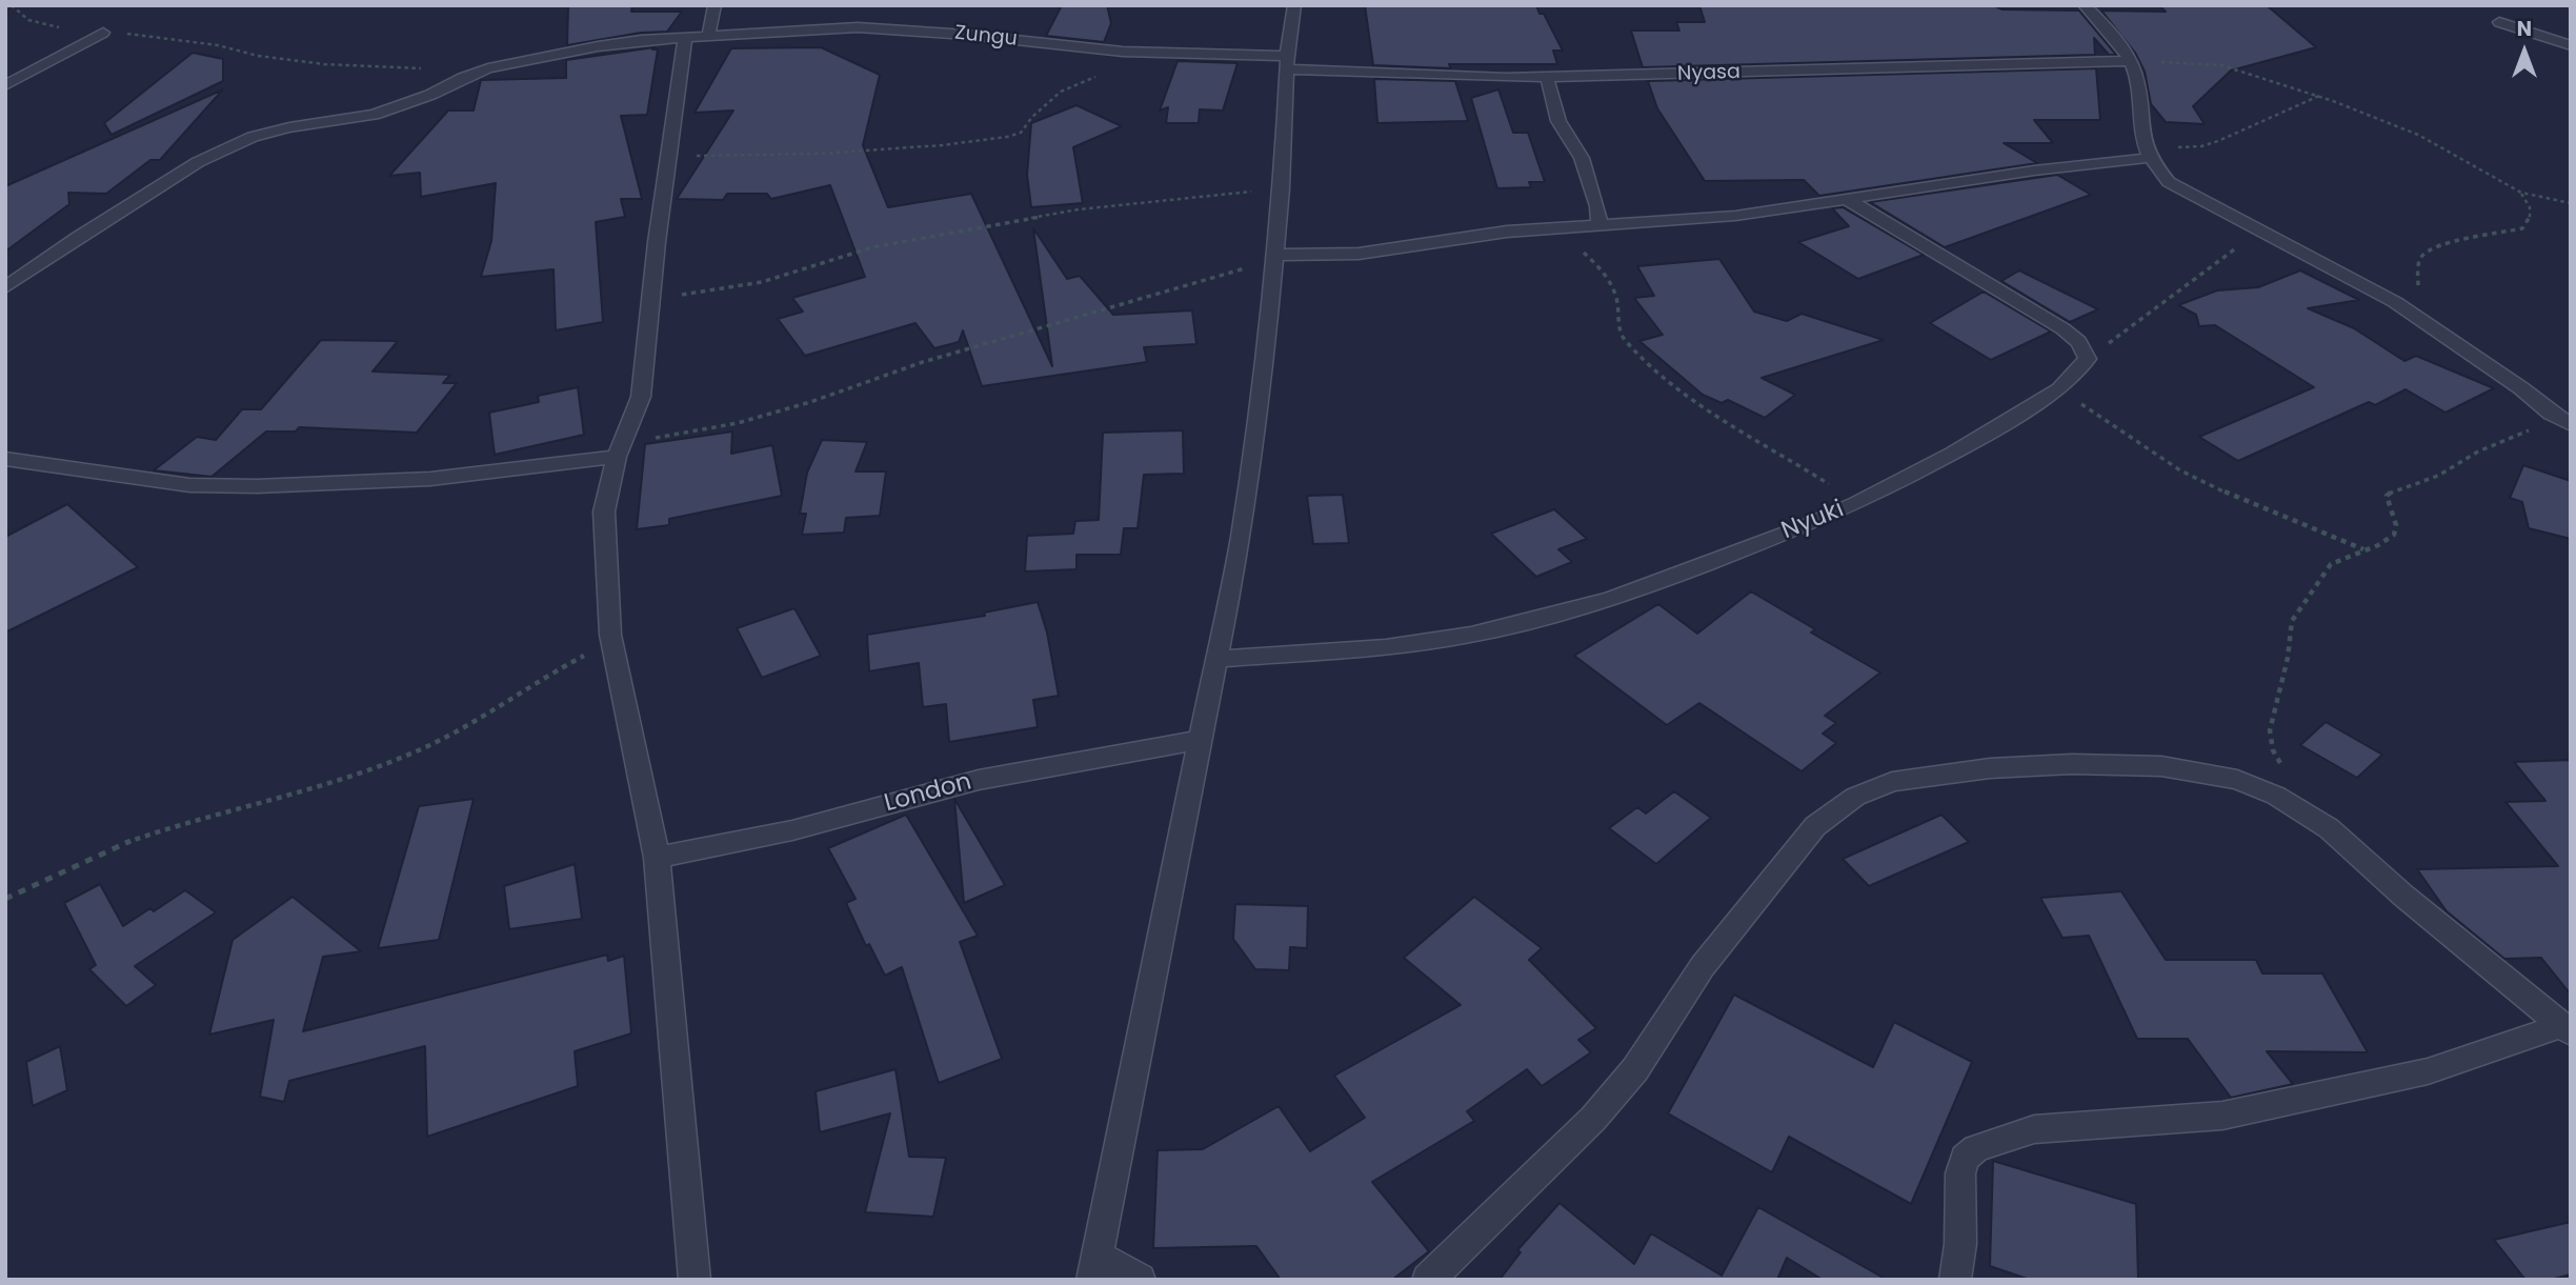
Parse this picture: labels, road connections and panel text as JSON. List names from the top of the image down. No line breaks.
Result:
{"streets":{"street":["Zungu","Nyasa","Nyuki","London"]},"crossings":[["Zungu","Nyasa"]],"north":"top"}
